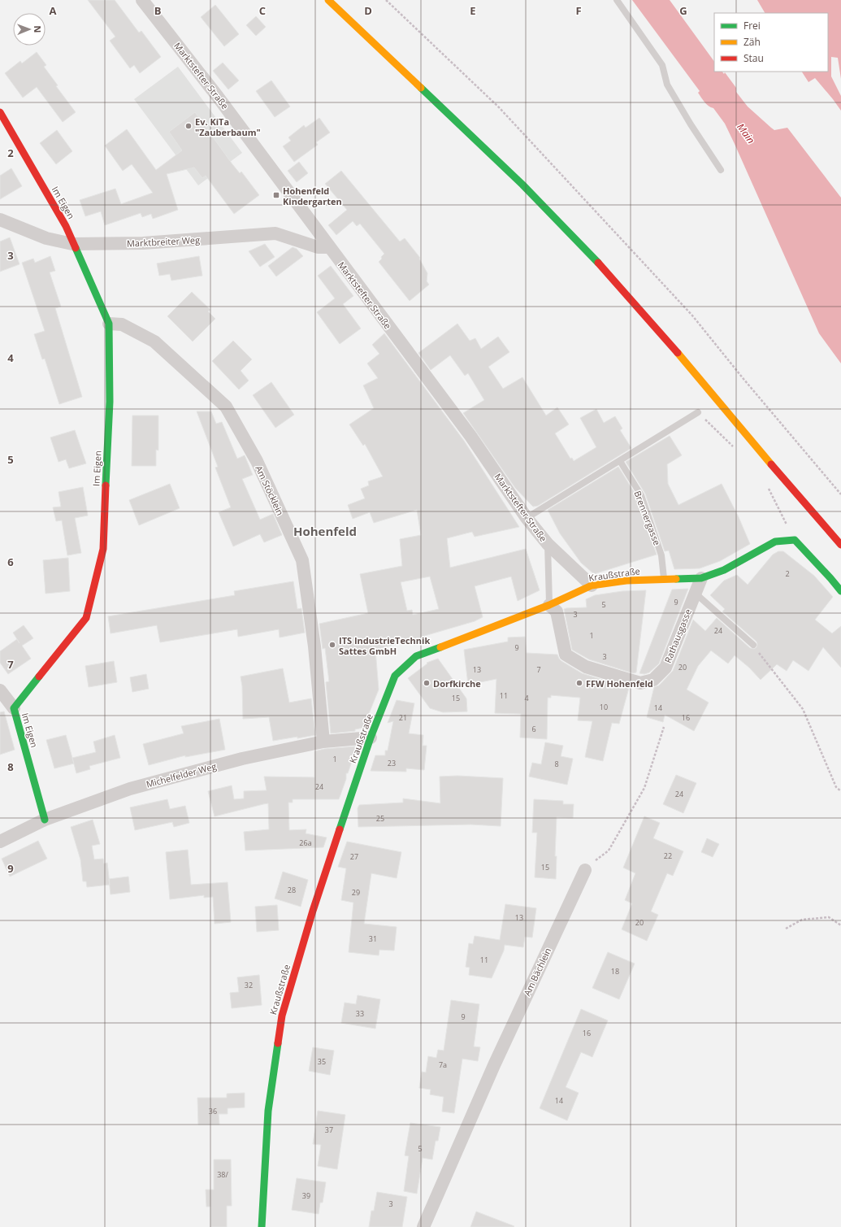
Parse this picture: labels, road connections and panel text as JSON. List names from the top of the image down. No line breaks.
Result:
{"streets":{"street":["Marktstefter Straße","Im Eigen","Marktbreiter Weg","Am Stöcklein","Kraußstraße","Rathausgasse","Michelfelder Weg","Am Bächlein"],"lane":["Brennergasse"]},"crossings":[["Marktstefter Straße","Marktbreiter Weg"],["Marktstefter Straße","Kraußstraße"],["Im Eigen","Marktbreiter Weg"],["Im Eigen","Am Stöcklein"],["Im Eigen","Michelfelder Weg"],["Am Stöcklein","Michelfelder Weg"],["Brennergasse","Kraußstraße"],["Kraußstraße","Rathausgasse"],["Kraußstraße","Michelfelder Weg"]],"districts":["Hohenfeld"],"water":["Main"],"places":{"other":["Ev. KiTa \"Zauberbaum\"","ITS IndustrieTechnik Sattes GmbH","Dorfkirche","FFW Hohenfeld"],"transit":["Hohenfeld Kindergarten"]},"house_numbers":["2","9","5","3","24","1","9","3","20","13","7","11","15","4","10","14","21","16","6","1","23","8","24","24","25","26a","22","27","15","28","29","13","20","31","11","18","32","33","9","16","35","7a","14","36","37","5","38/","39","3"],"legend":["Frei","Zäh","Stau"],"north":"right","grid":{"columns":["A","B","C","D","E","F","G"],"rows":["2","3","4","5","6","7","8","9"]}}
